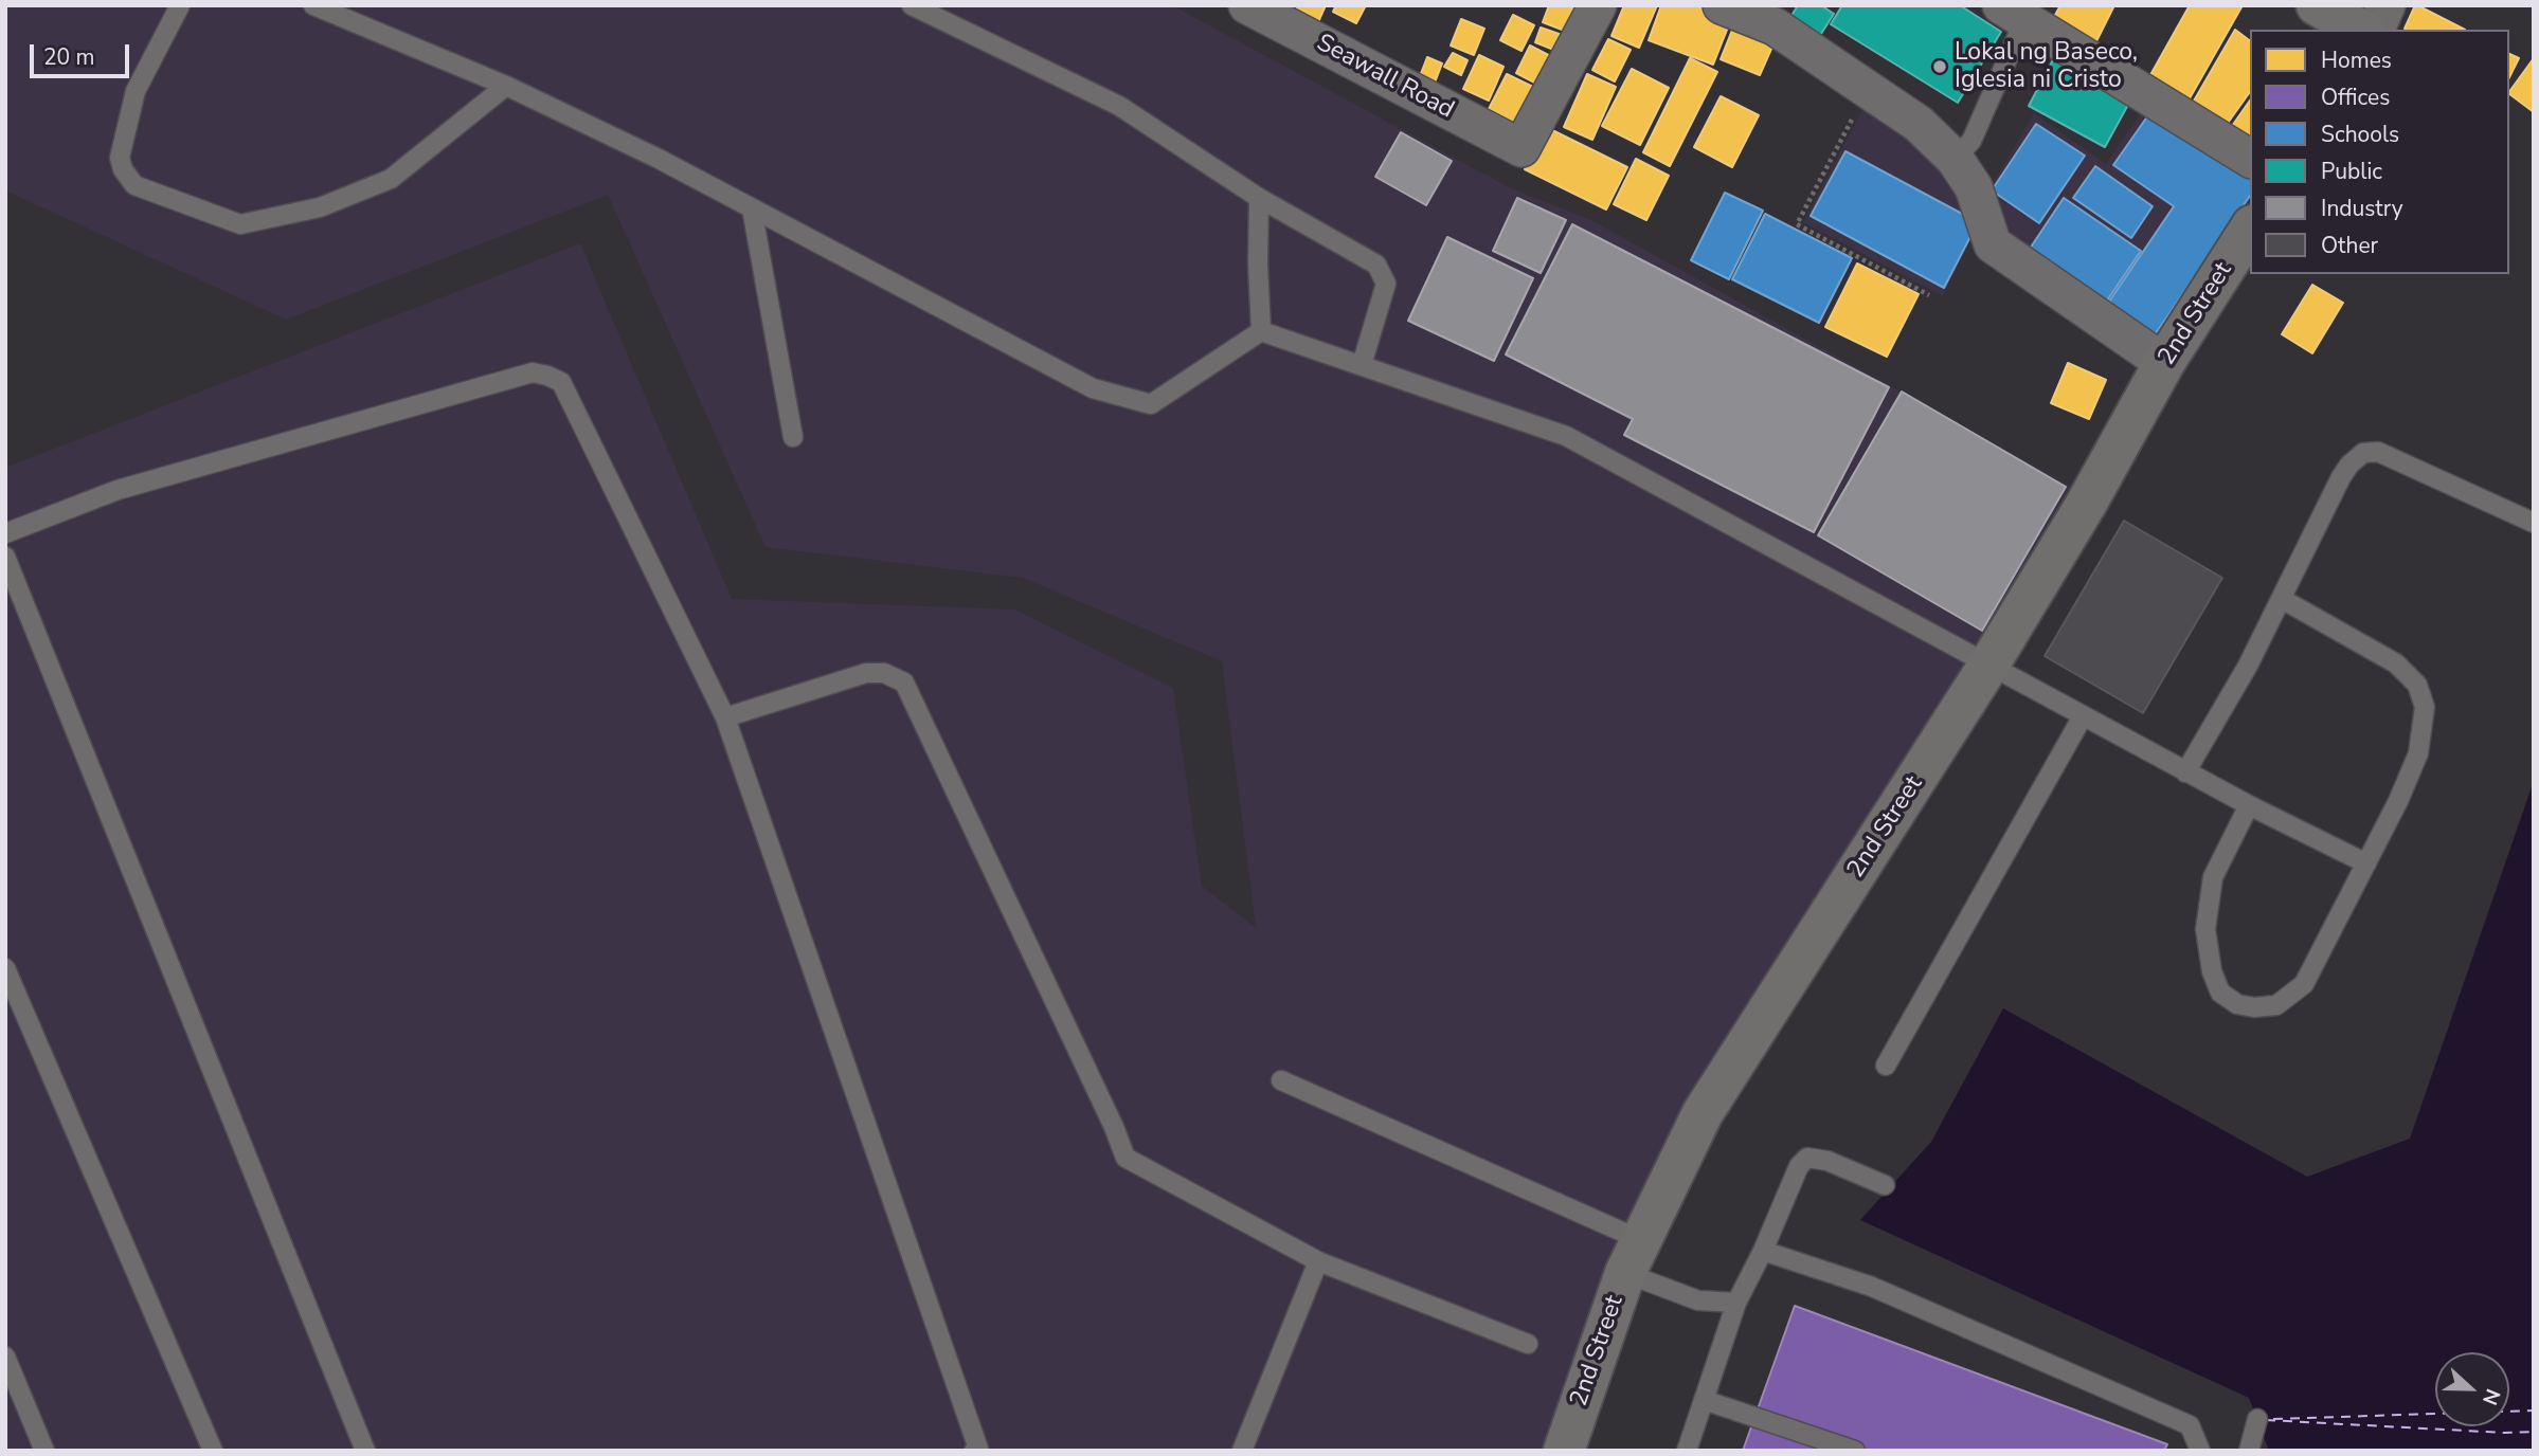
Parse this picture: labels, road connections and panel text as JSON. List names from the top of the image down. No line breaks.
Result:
{"streets":{"street":["Seawall Road","2nd Street"]},"places":["Lokal ng Baseco, Iglesia ni Cristo"],"legend":["Homes","Offices","Schools","Public","Industry","Other"],"scale_bar":"20 m","north":"right"}
